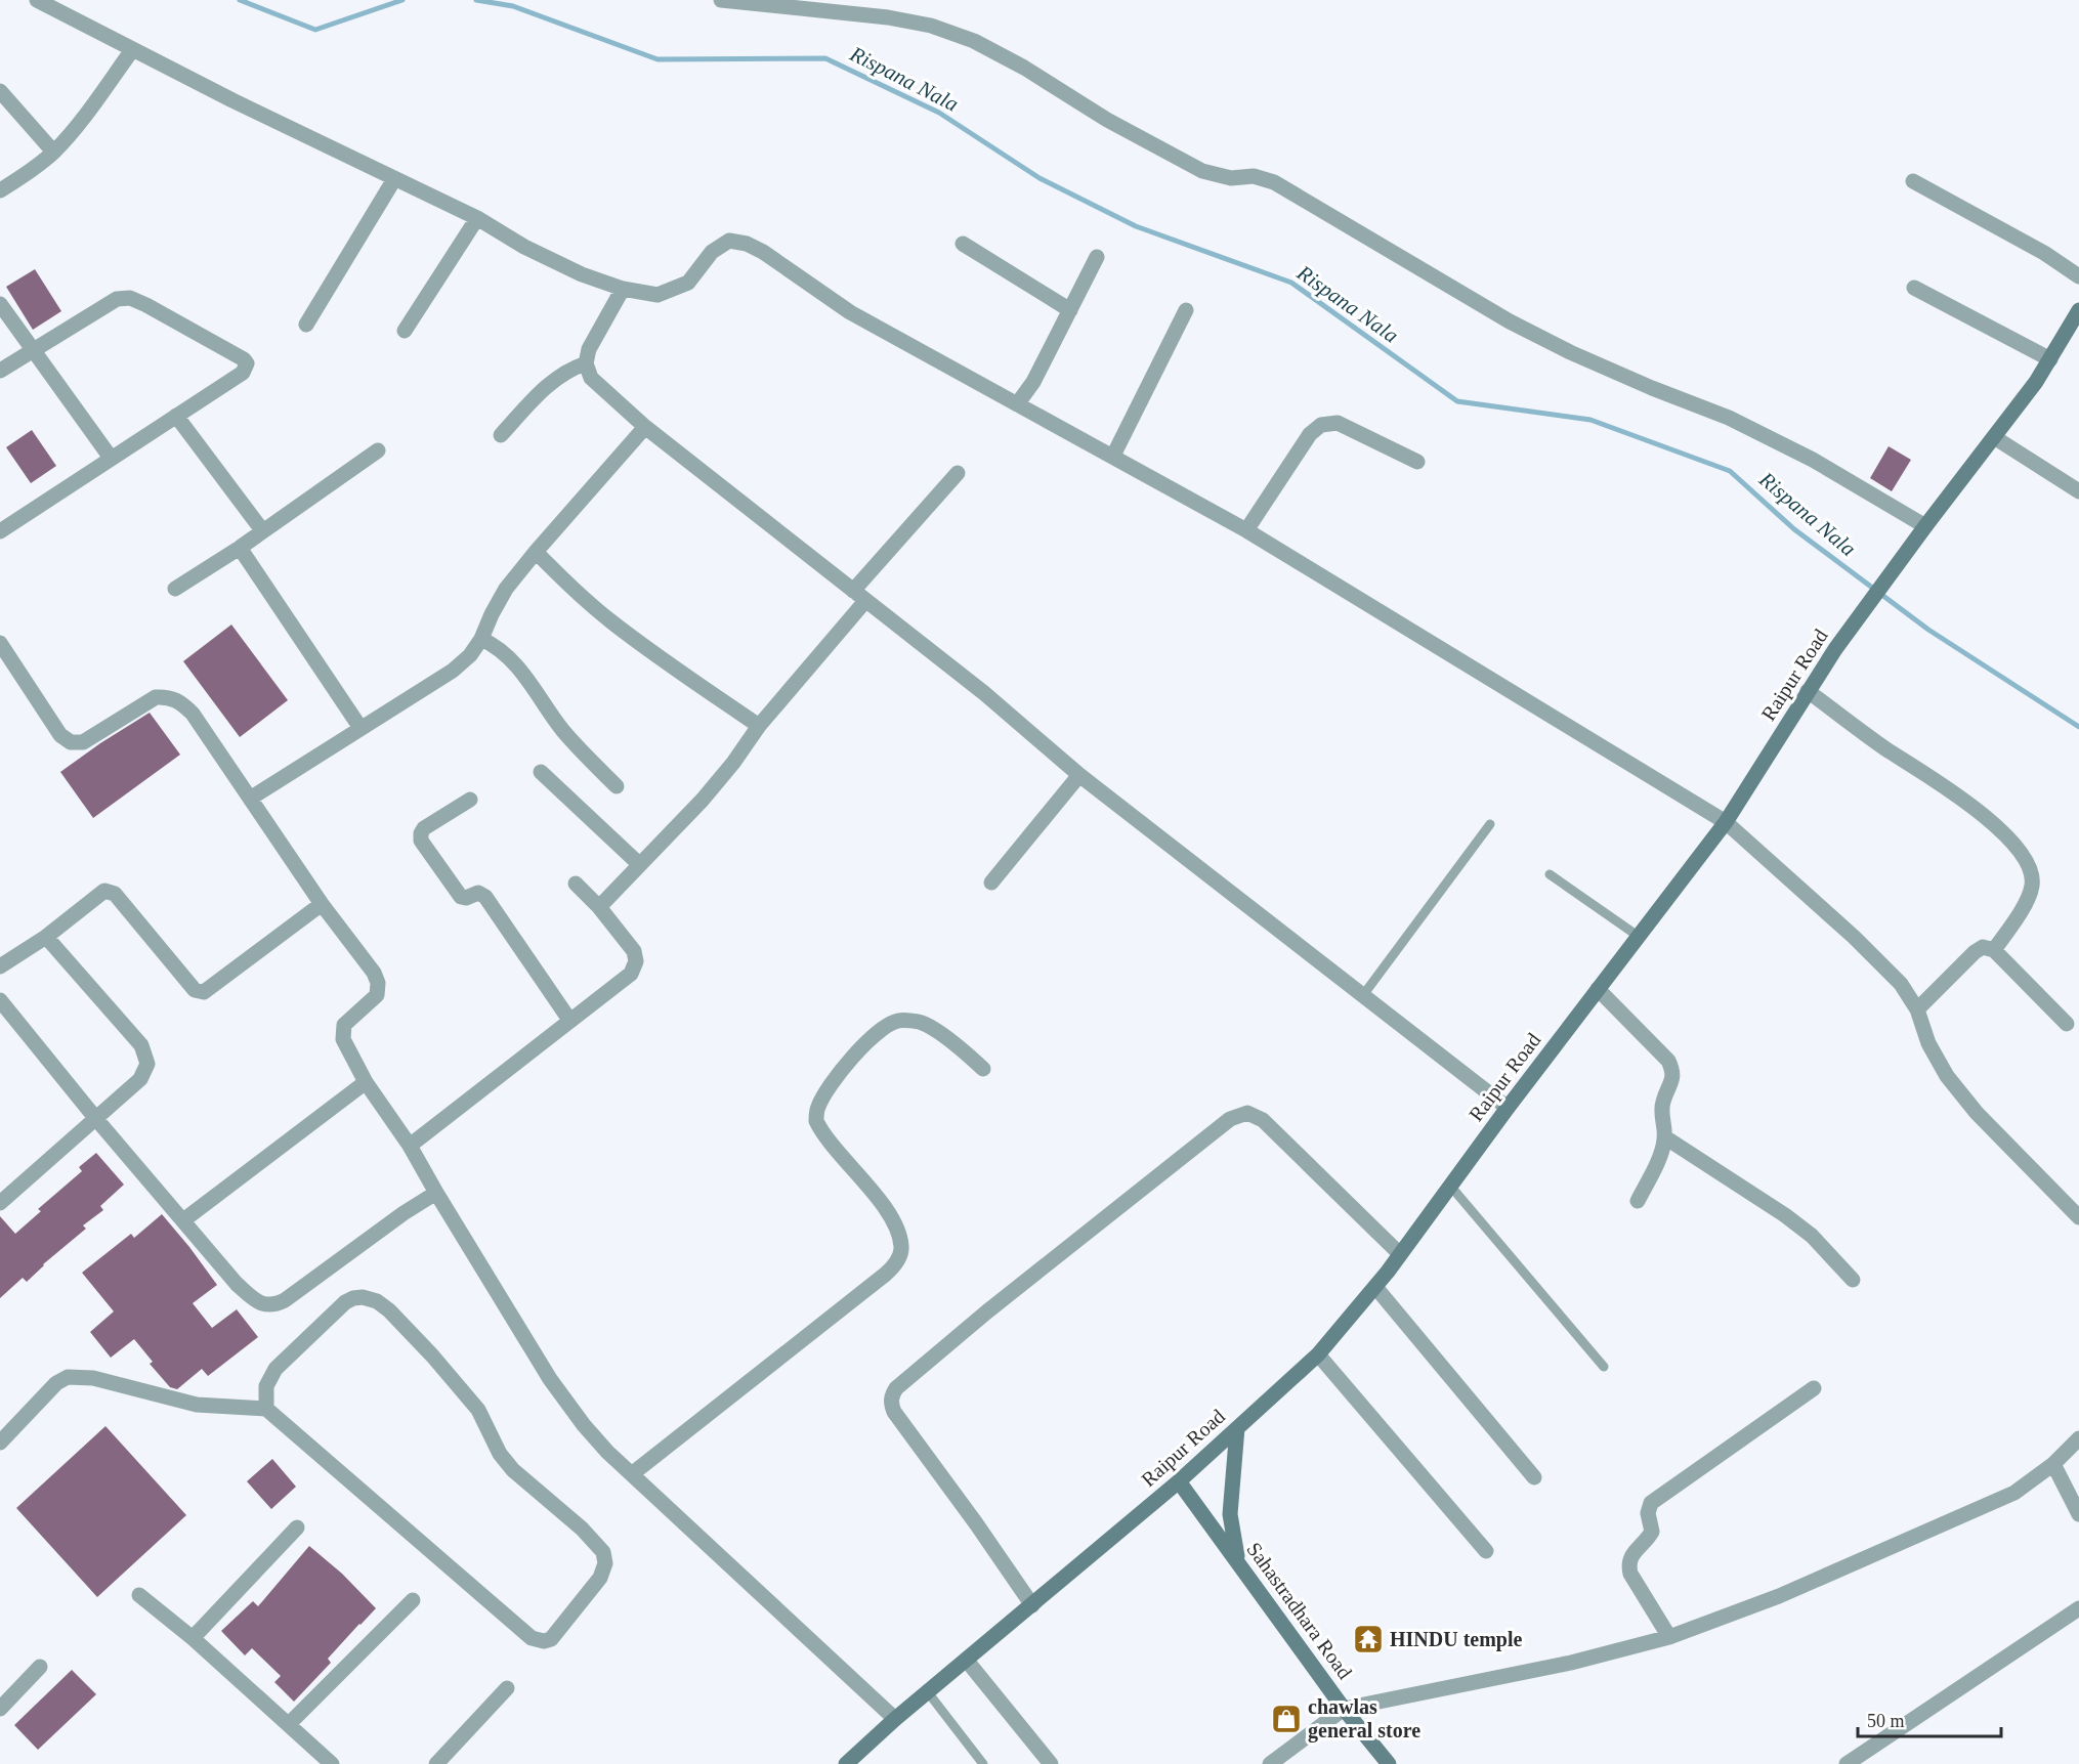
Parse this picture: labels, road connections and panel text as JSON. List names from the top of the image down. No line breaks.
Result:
{"streets":{"main road":["Raipur Road","Sahastradhara Road"]},"crossings":[["Raipur Road","Sahastradhara Road"]],"water":["Rispana Nala"],"places":{"temple":["HINDU temple"],"shop":["chawlas general store"]},"scale_bar":"50 m"}
